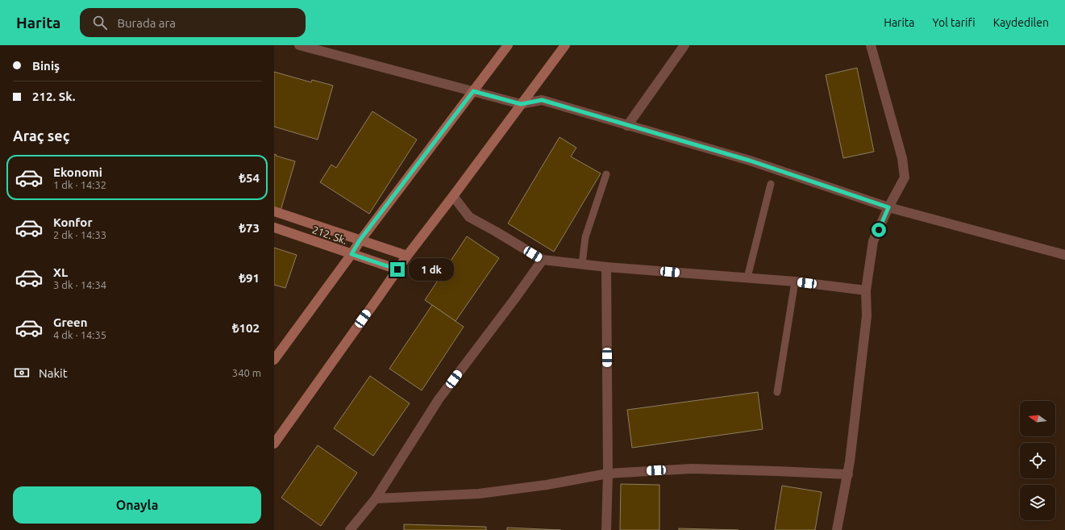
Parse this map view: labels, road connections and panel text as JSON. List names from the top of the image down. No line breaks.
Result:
{"streets":{"main road":["212. Sk."]},"north":"left","page":{"header":"Harita","search":"Burada ara","nav":["Harita","Yol tarifi","Kaydedilen"],"banner":["Biniş","212. Sk."],"heading":"Araç seç","list":[{"name":"Ekonomi","note":"1 dk · 14:32","value":"₺54"},{"name":"Konfor","note":"2 dk · 14:33","value":"₺73"},{"name":"XL","note":"3 dk · 14:34","value":"₺91"},{"name":"Green","note":"4 dk · 14:35","value":"₺102"}],"bubble":"1 dk","pay":["Nakit","340 m"],"buttons":"Onayla"}}
